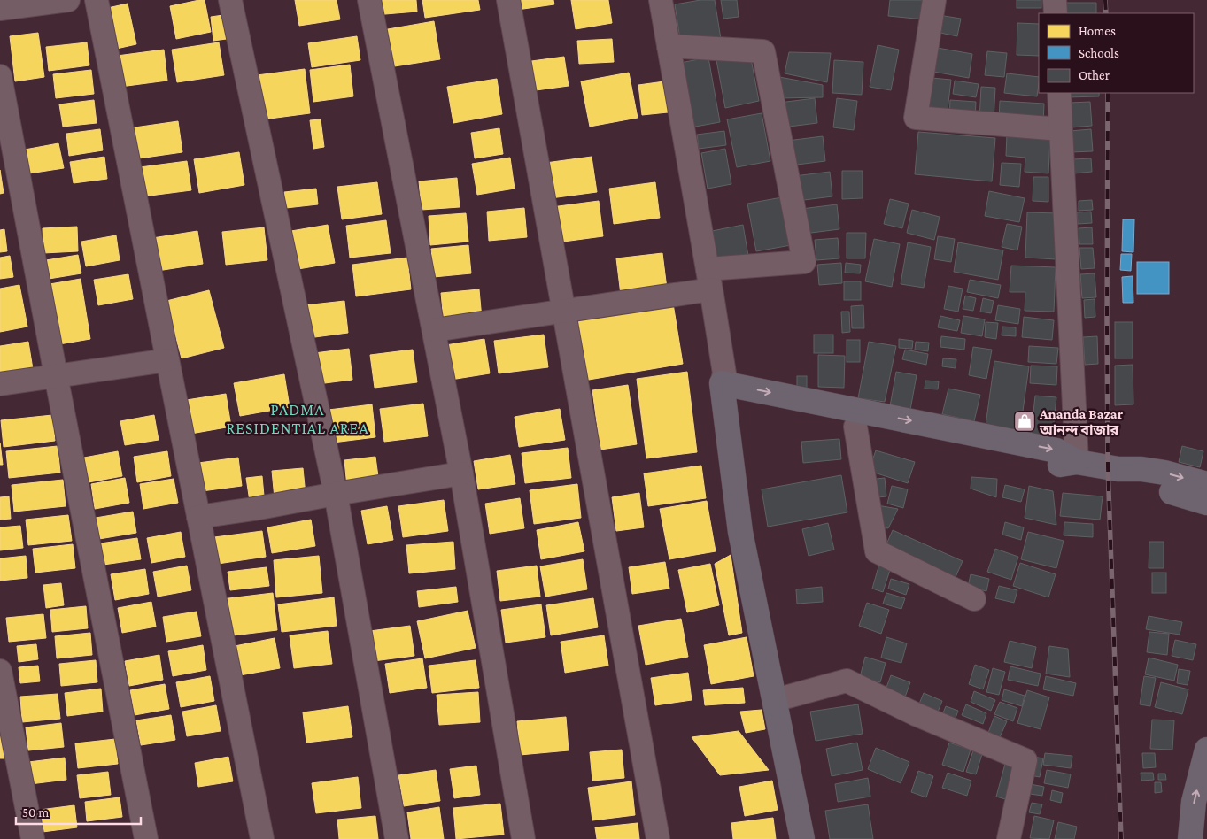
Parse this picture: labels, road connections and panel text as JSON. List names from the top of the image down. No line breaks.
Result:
{"districts":["PADMA RESIDENTIAL AREA"],"places":{"shop":["Ananda Bazar আনন্দ বাজার"]},"legend":["Homes","Schools","Other"],"scale_bar":"50 m"}
